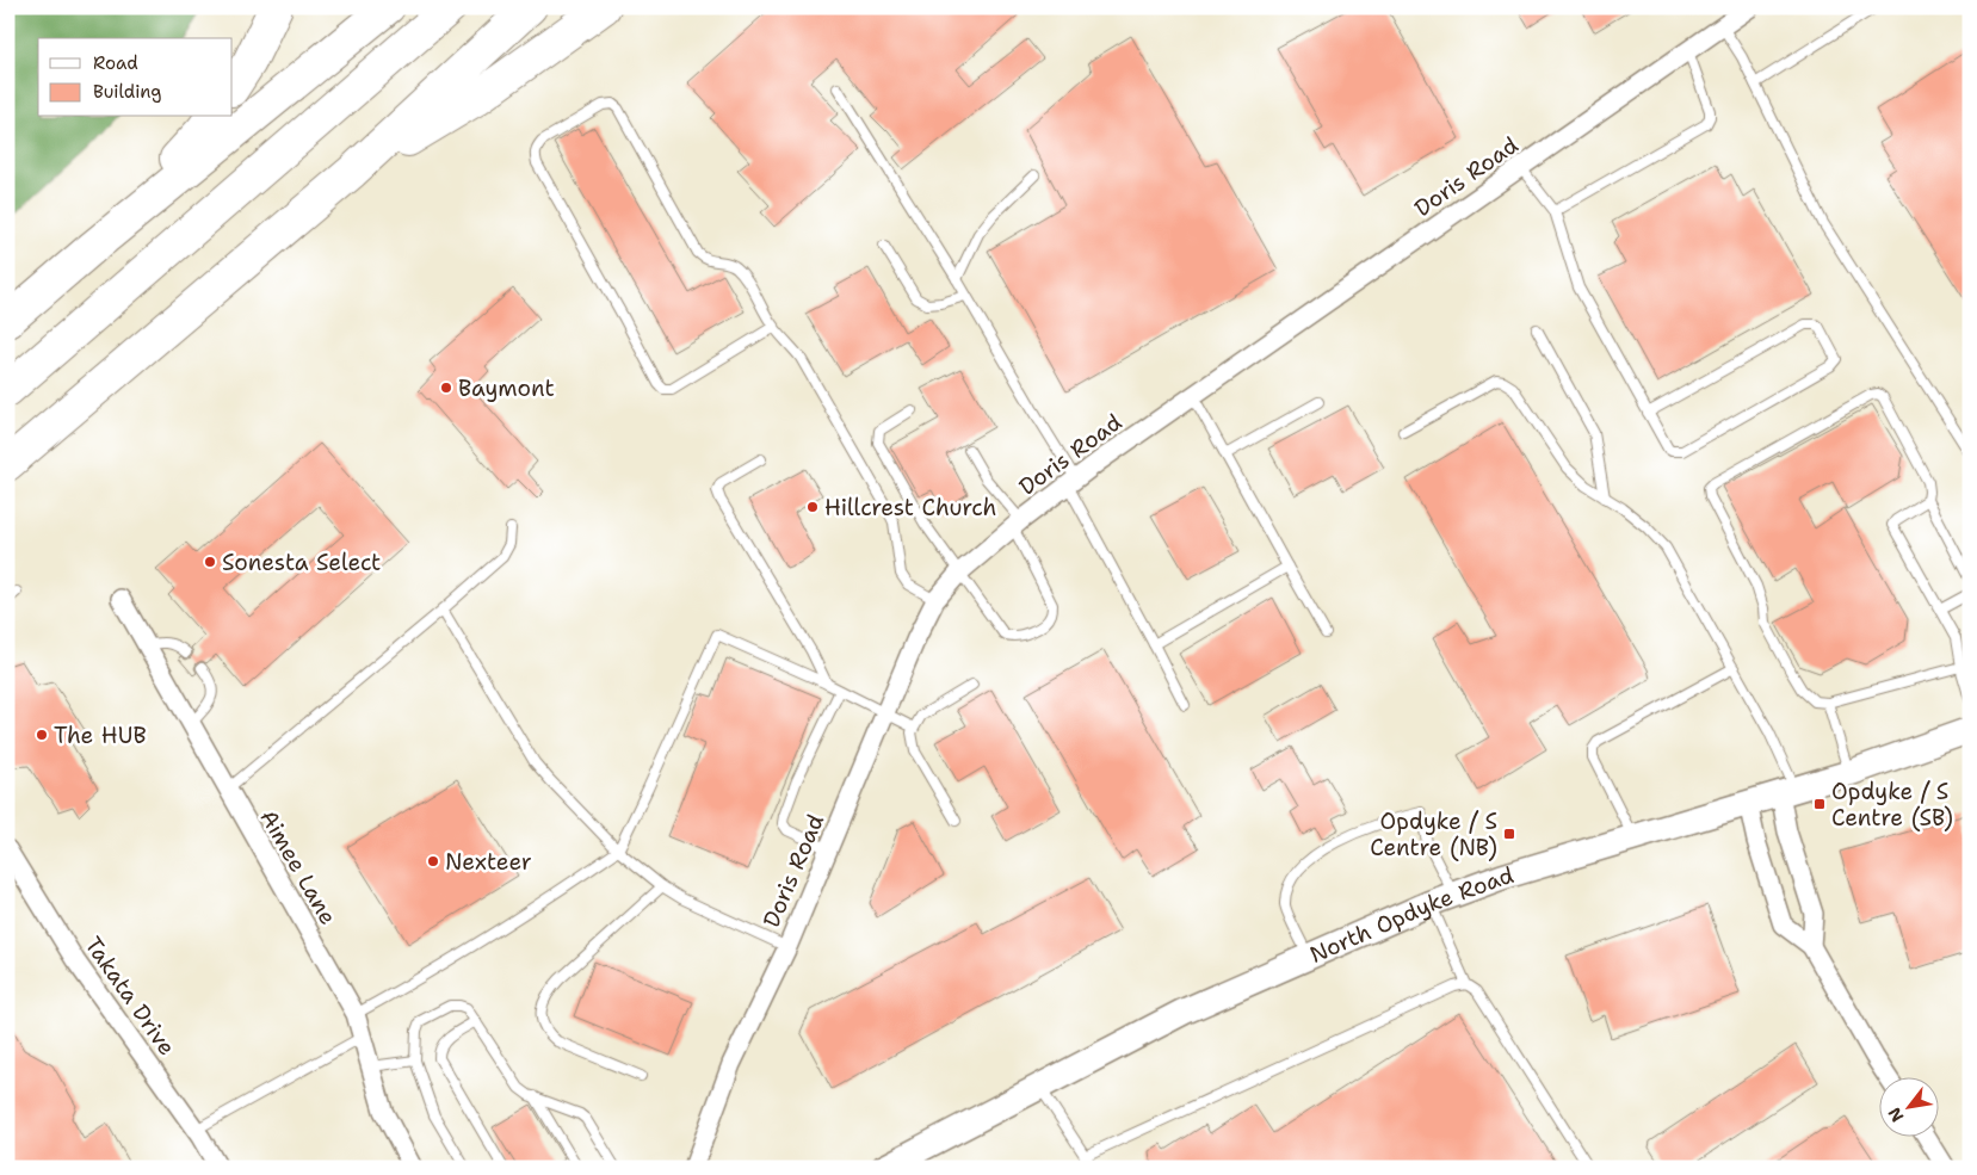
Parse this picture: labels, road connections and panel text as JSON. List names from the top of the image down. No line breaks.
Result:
{"streets":{"main road":["North Opdyke Road"],"street":["Doris Road","Aimee Lane","Takata Drive"]},"places":{"other":["Baymont","Hillcrest Church","Sonesta Select","The HUB","Nexteer"],"transit":["Opdyke / S Centre (SB)","Opdyke / S Centre (NB)"]},"legend":["Road","Building"],"north":"bottom left"}
